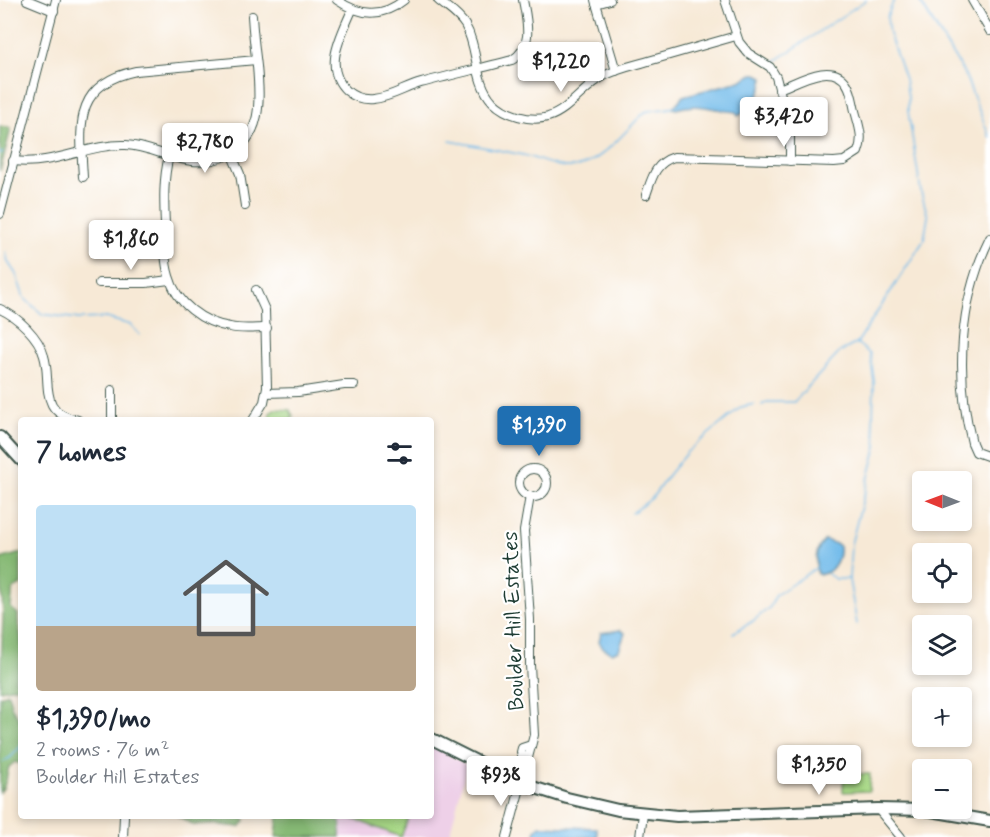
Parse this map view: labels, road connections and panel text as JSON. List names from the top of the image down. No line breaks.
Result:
{"streets":{"street":["Boulder Hill Estates"]},"north":"left","page":{"price":["$1,220","$3,420","$2,780","$1,860","$1,390","$1,350","$938"],"heading":"7 homes","map_buttons":["+","−"],"list":[{"name":"$1,390/mo","note":"2 rooms · 76 m² · Boulder Hill Estates"}]}}
